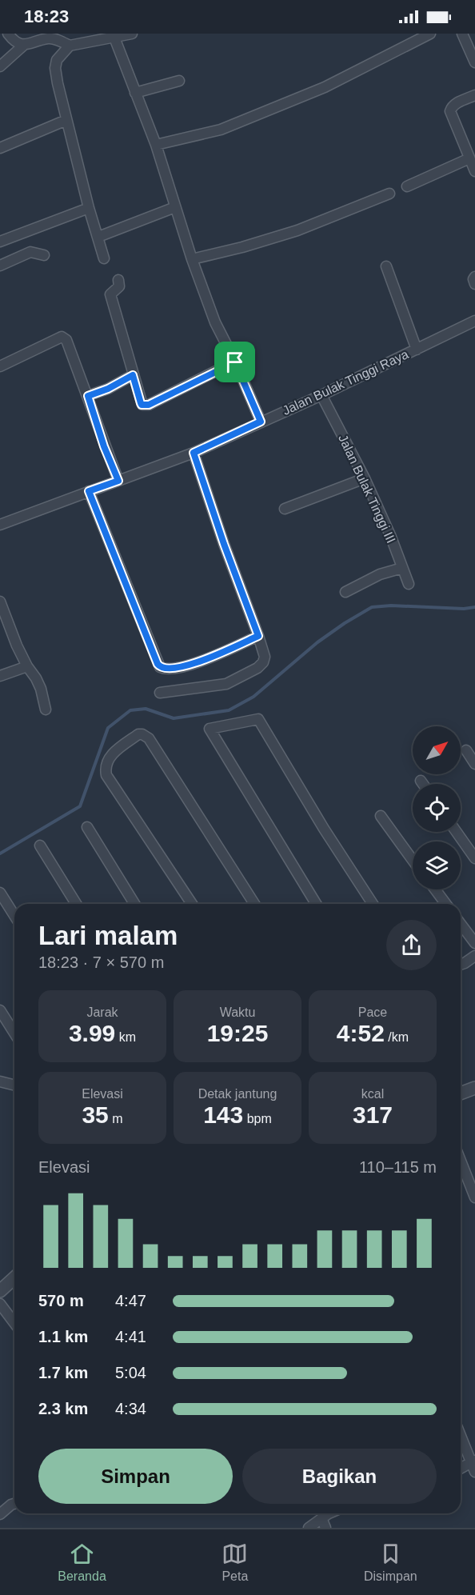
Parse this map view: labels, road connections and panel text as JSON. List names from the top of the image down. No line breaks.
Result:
{"streets":{"street":["Jalan Bulak Tinggi Raya","Jalan Bulak Tinggi III"]},"crossings":[["Jalan Bulak Tinggi Raya","Jalan Bulak Tinggi III"]],"north":"top right","page":{"status":"18:23","heading":["Lari malam","18:23 · 7 × 570 m"],"stats":[["Jarak","3.99 km"],["Waktu","19:25"],["Pace","4:52 /km"],["Elevasi","35 m"],["Detak jantung","143 bpm"],["kcal","317"]],"chart":["Elevasi","110–115 m"],"list":[{"name":"570 m","note":"4:47"},{"name":"1.1 km","note":"4:41"},{"name":"1.7 km","note":"5:04"},{"name":"2.3 km","note":"4:34"}],"buttons":["Simpan","Bagikan"],"tabs":["Beranda","Peta","Disimpan"]}}
